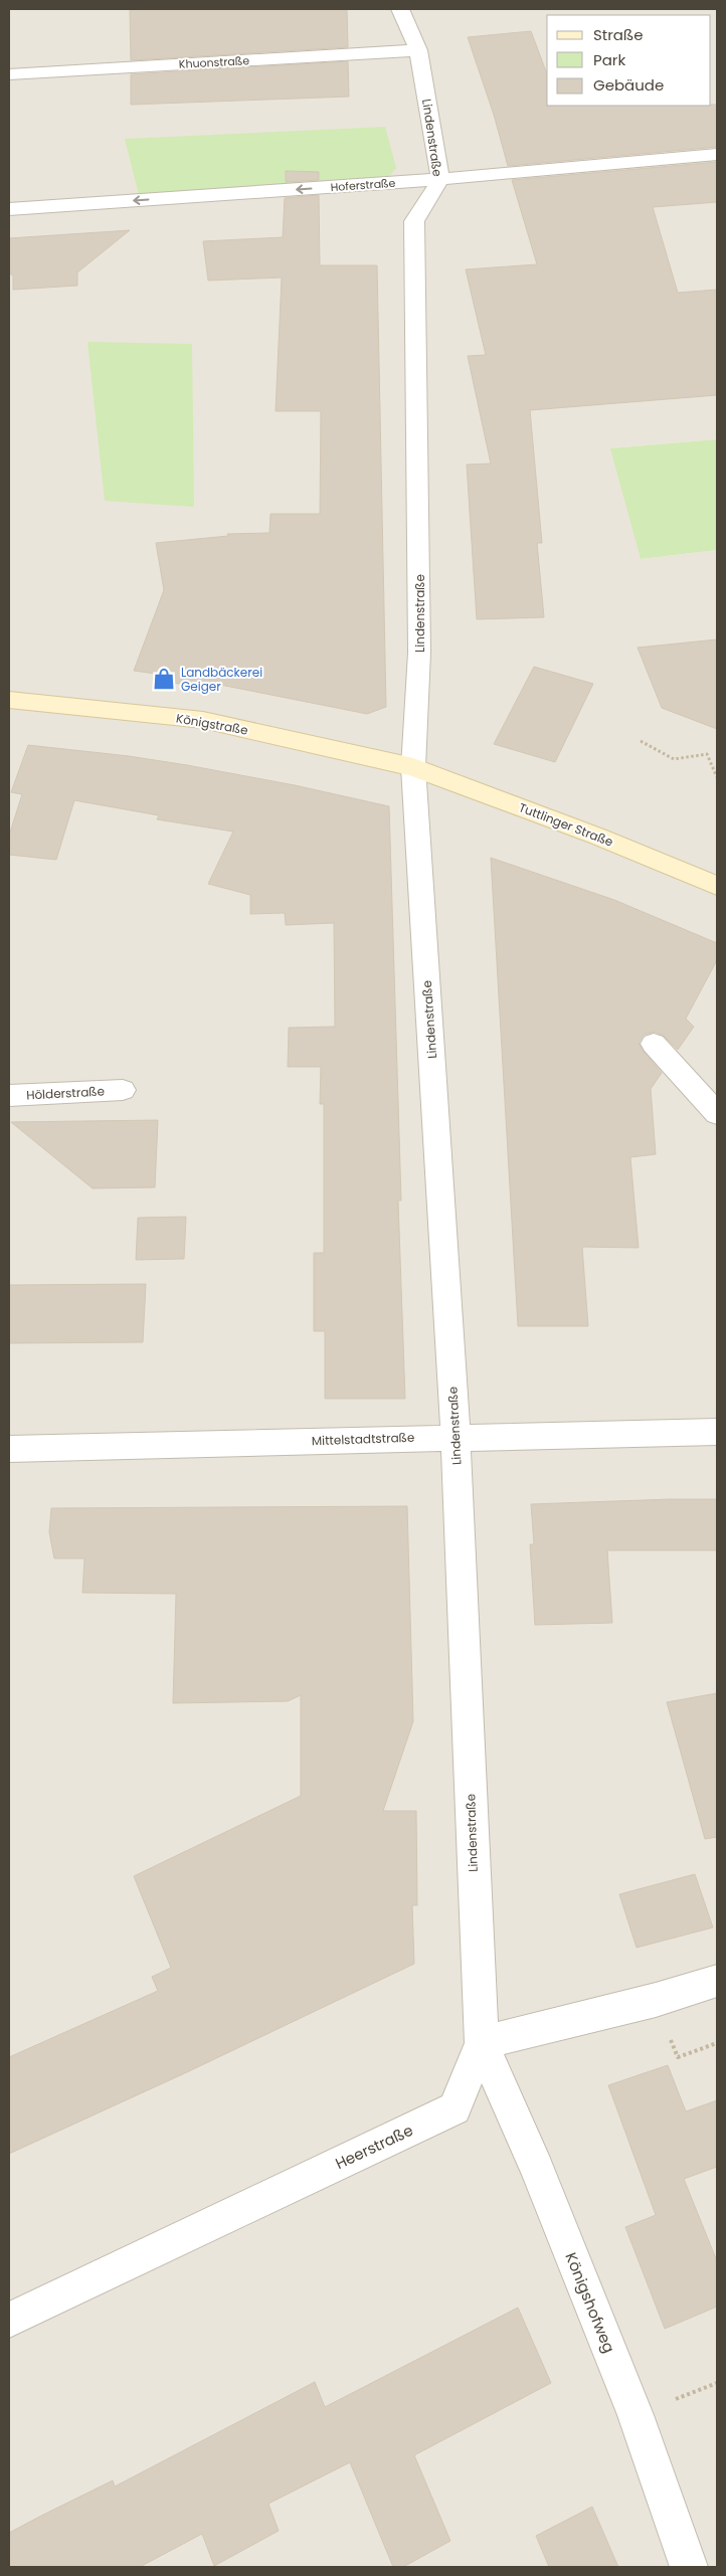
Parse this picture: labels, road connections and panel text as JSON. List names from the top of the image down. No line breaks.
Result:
{"streets":{"street":["Khuonstraße","Lindenstraße","Hoferstraße","Königstraße","Tuttlinger Straße","Hölderstraße","Mittelstadtstraße","Heerstraße","Königshofweg"]},"crossings":[["Khuonstraße","Lindenstraße"],["Lindenstraße","Hoferstraße"],["Lindenstraße","Königstraße"],["Lindenstraße","Tuttlinger Straße"],["Lindenstraße","Mittelstadtstraße"],["Lindenstraße","Heerstraße"],["Lindenstraße","Königshofweg"],["Königstraße","Tuttlinger Straße"],["Heerstraße","Königshofweg"]],"one_way":["Hoferstraße"],"places":{"shop":["Landbäckerei Geiger"]},"legend":["Straße","Park","Gebäude"]}
